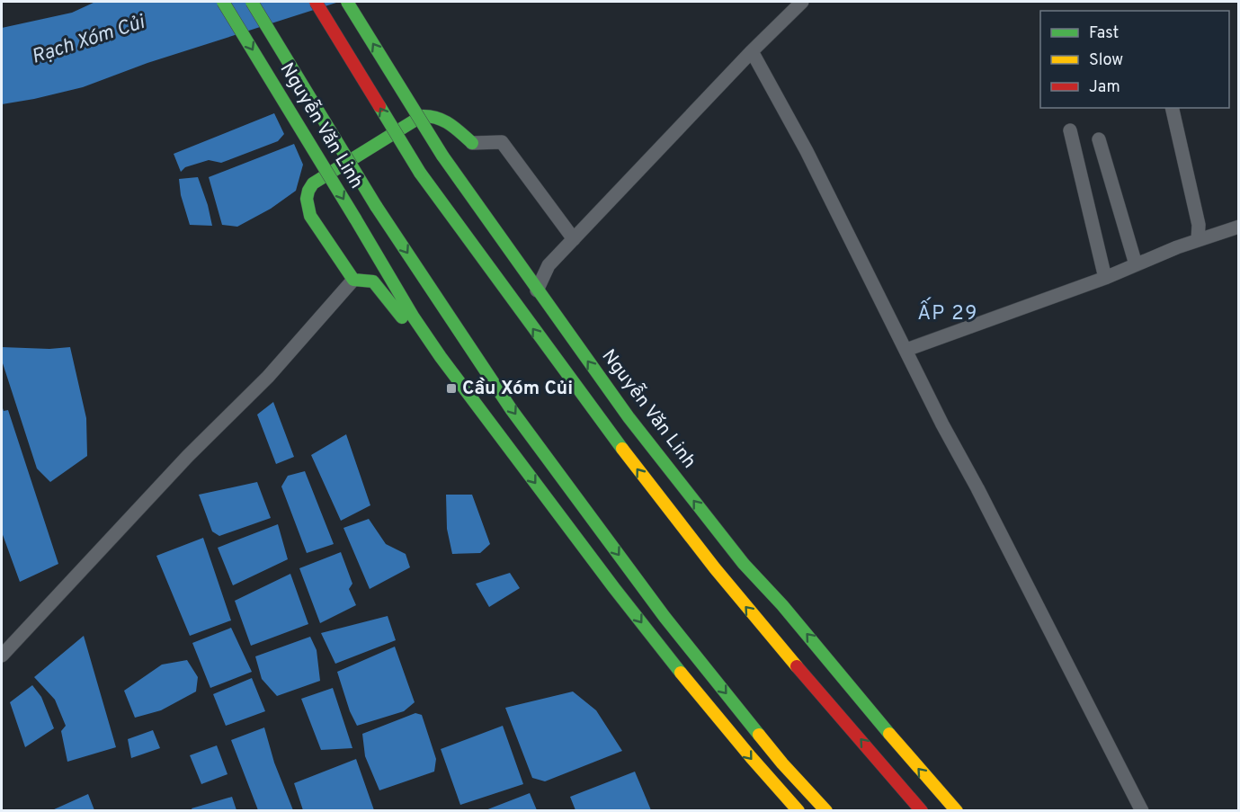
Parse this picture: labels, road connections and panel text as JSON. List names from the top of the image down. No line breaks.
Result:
{"streets":{"main road":["Nguyễn Văn Linh"]},"districts":["ẤP 29"],"water":["Rạch Xóm Củi"],"places":{"transit":["Cầu Xóm Củi"]},"legend":["Fast","Slow","Jam"]}
